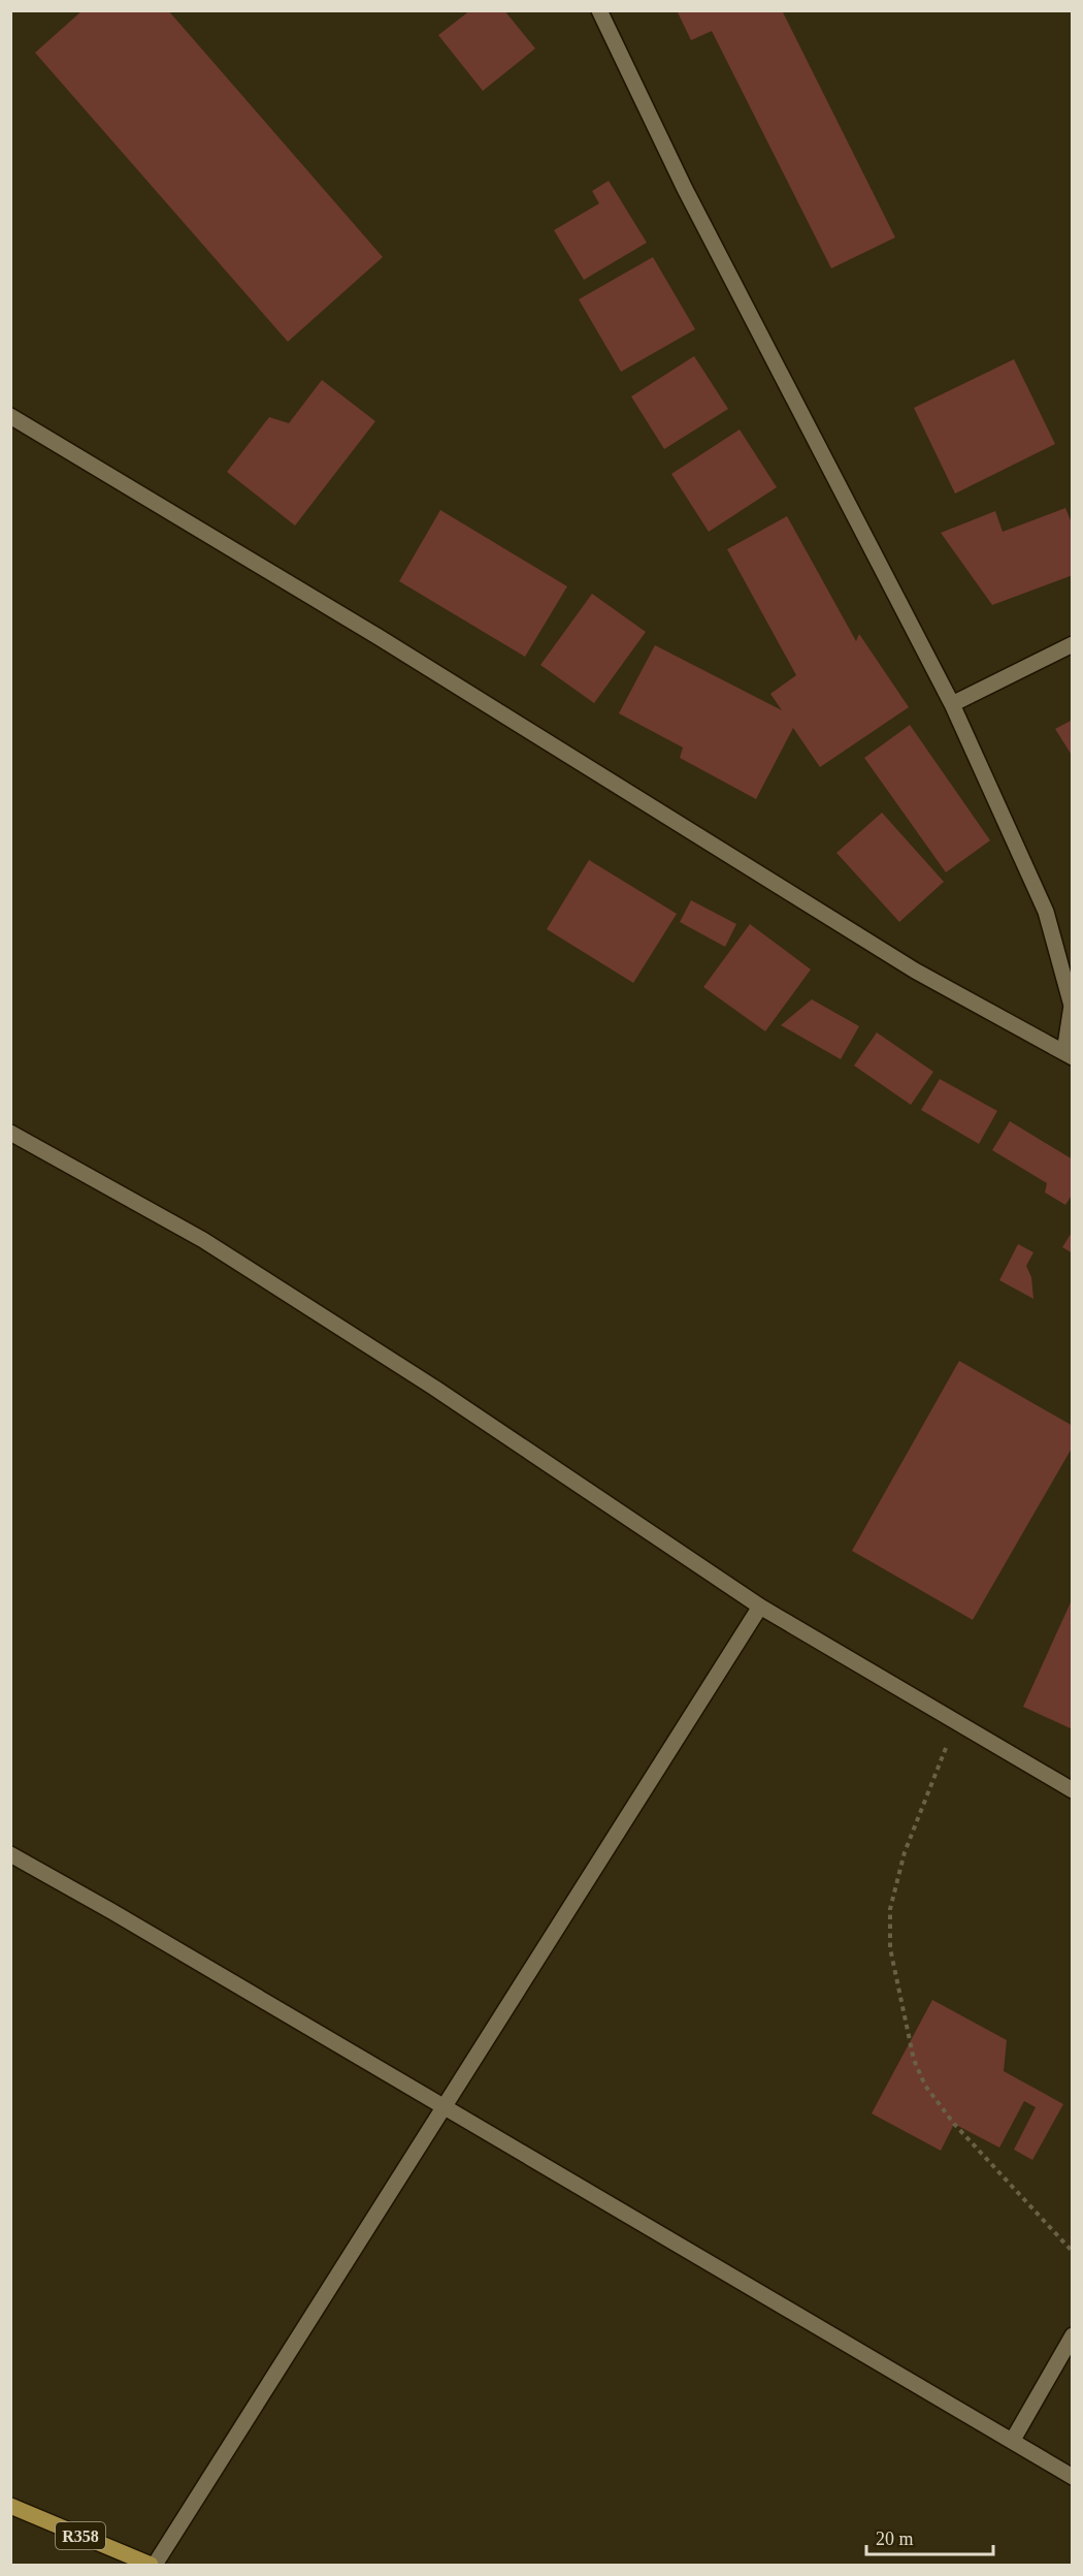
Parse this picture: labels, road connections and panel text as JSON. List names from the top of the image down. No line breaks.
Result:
{"streets":{"main road":["R358"]},"scale_bar":"20 m"}
